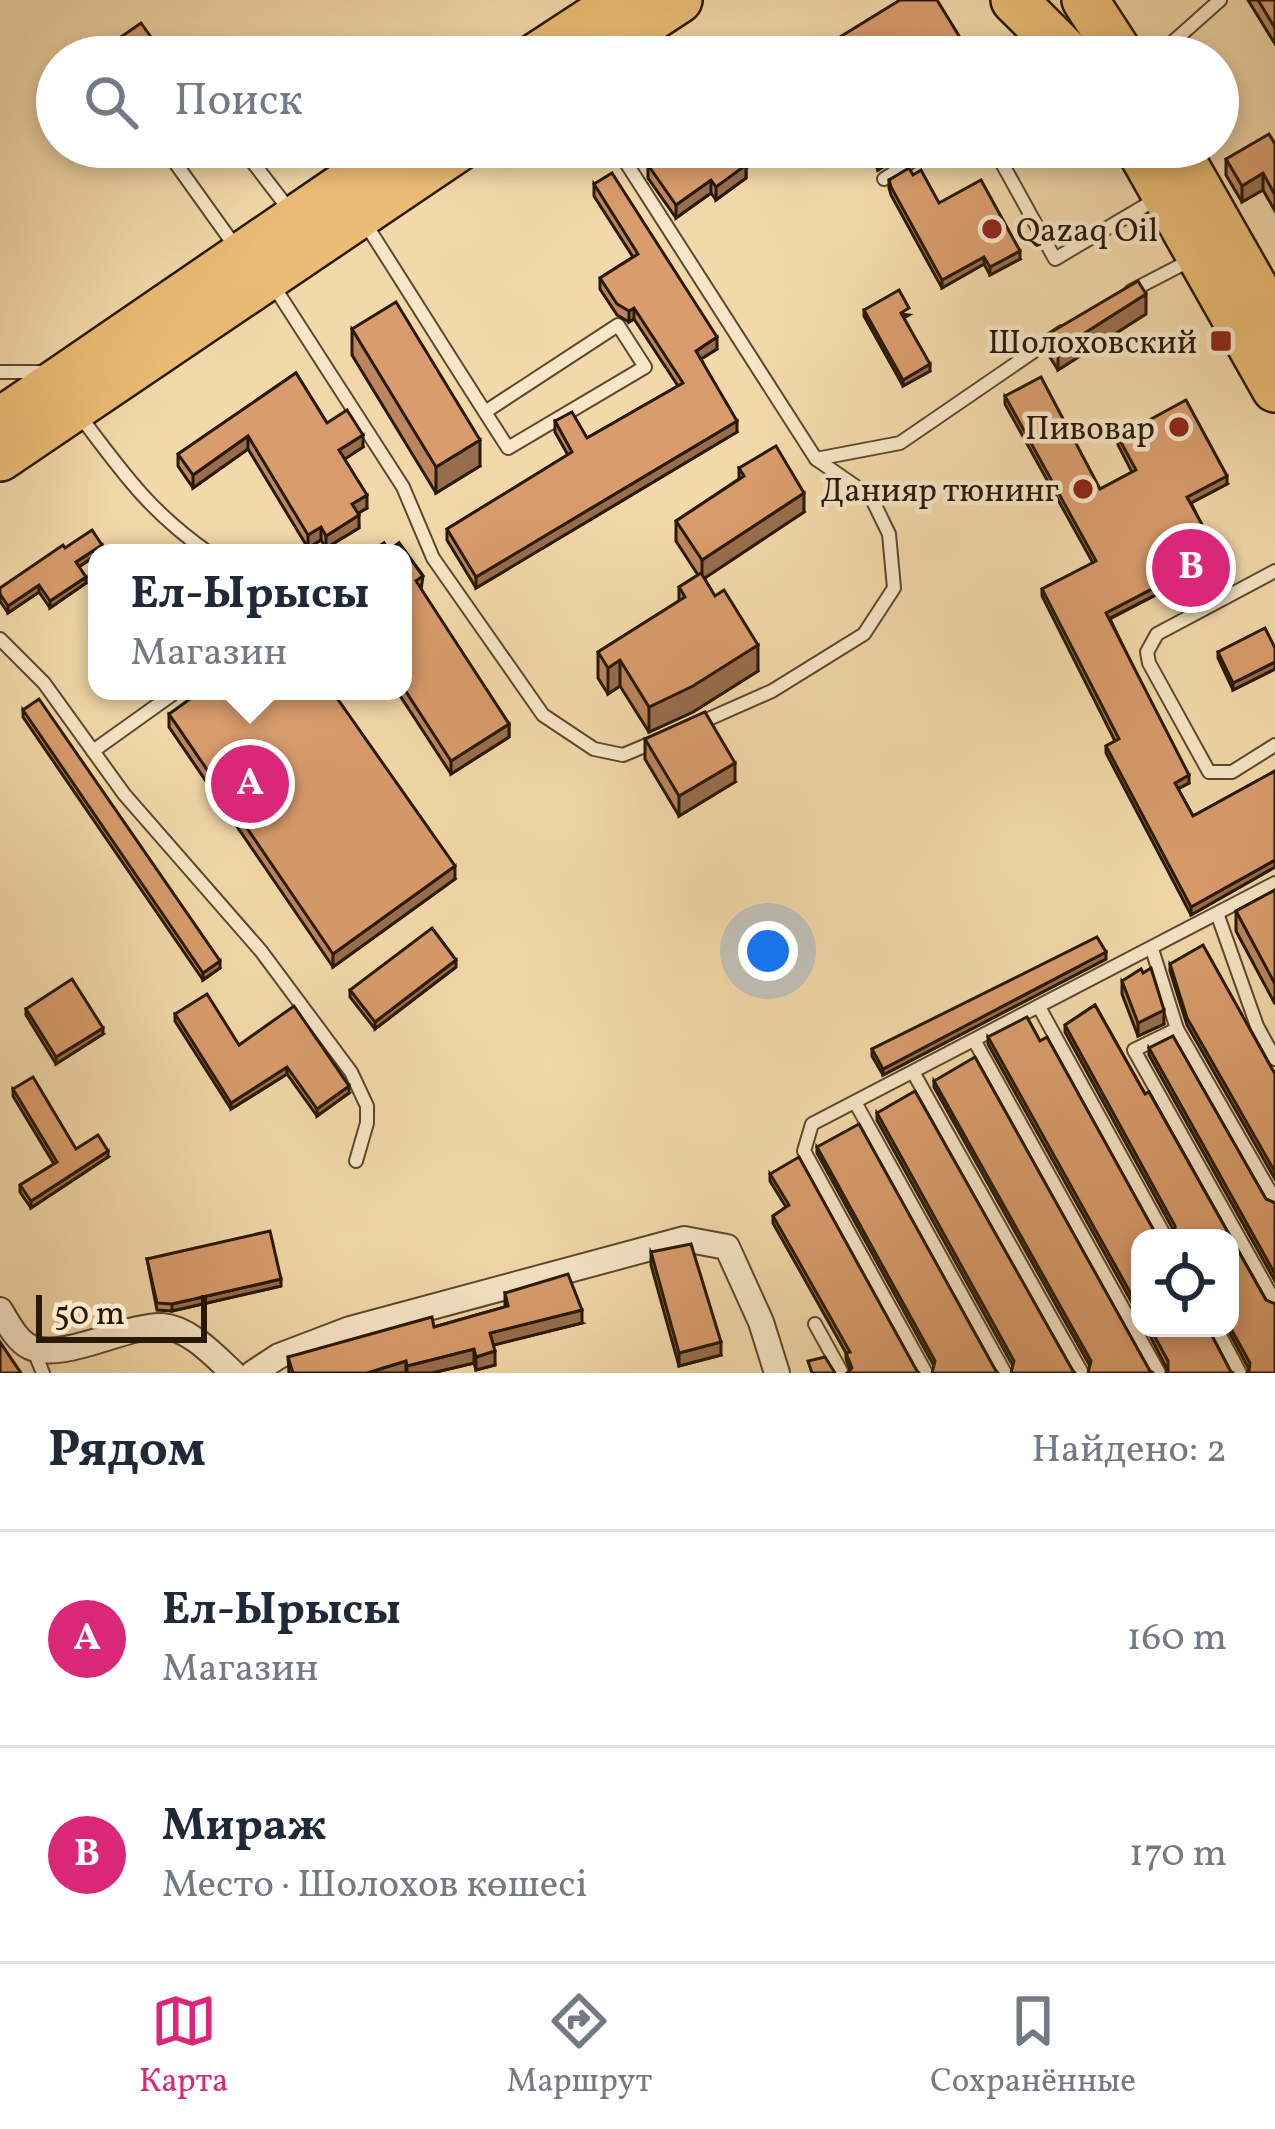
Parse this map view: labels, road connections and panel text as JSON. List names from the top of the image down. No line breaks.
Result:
{"places":{"other":["Qazaq Oil","Пивовар","Данияр тюнинг"],"transit":["Шолоховский"]},"scale_bar":"50 m","page":{"search":"Поиск","pins":["B","A"],"popup":["Ел-Ырысы","Магазин"],"scale":"50 m","heading":["Рядом","Найдено: 2"],"list":[{"mark":"A","name":"Ел-Ырысы","note":"Магазин","value":"160 m"},{"mark":"B","name":"Мираж","note":"Место · Шолохов көшесі","value":"170 m"}],"nav":["Карта","Маршрут","Сохранённые"]}}
